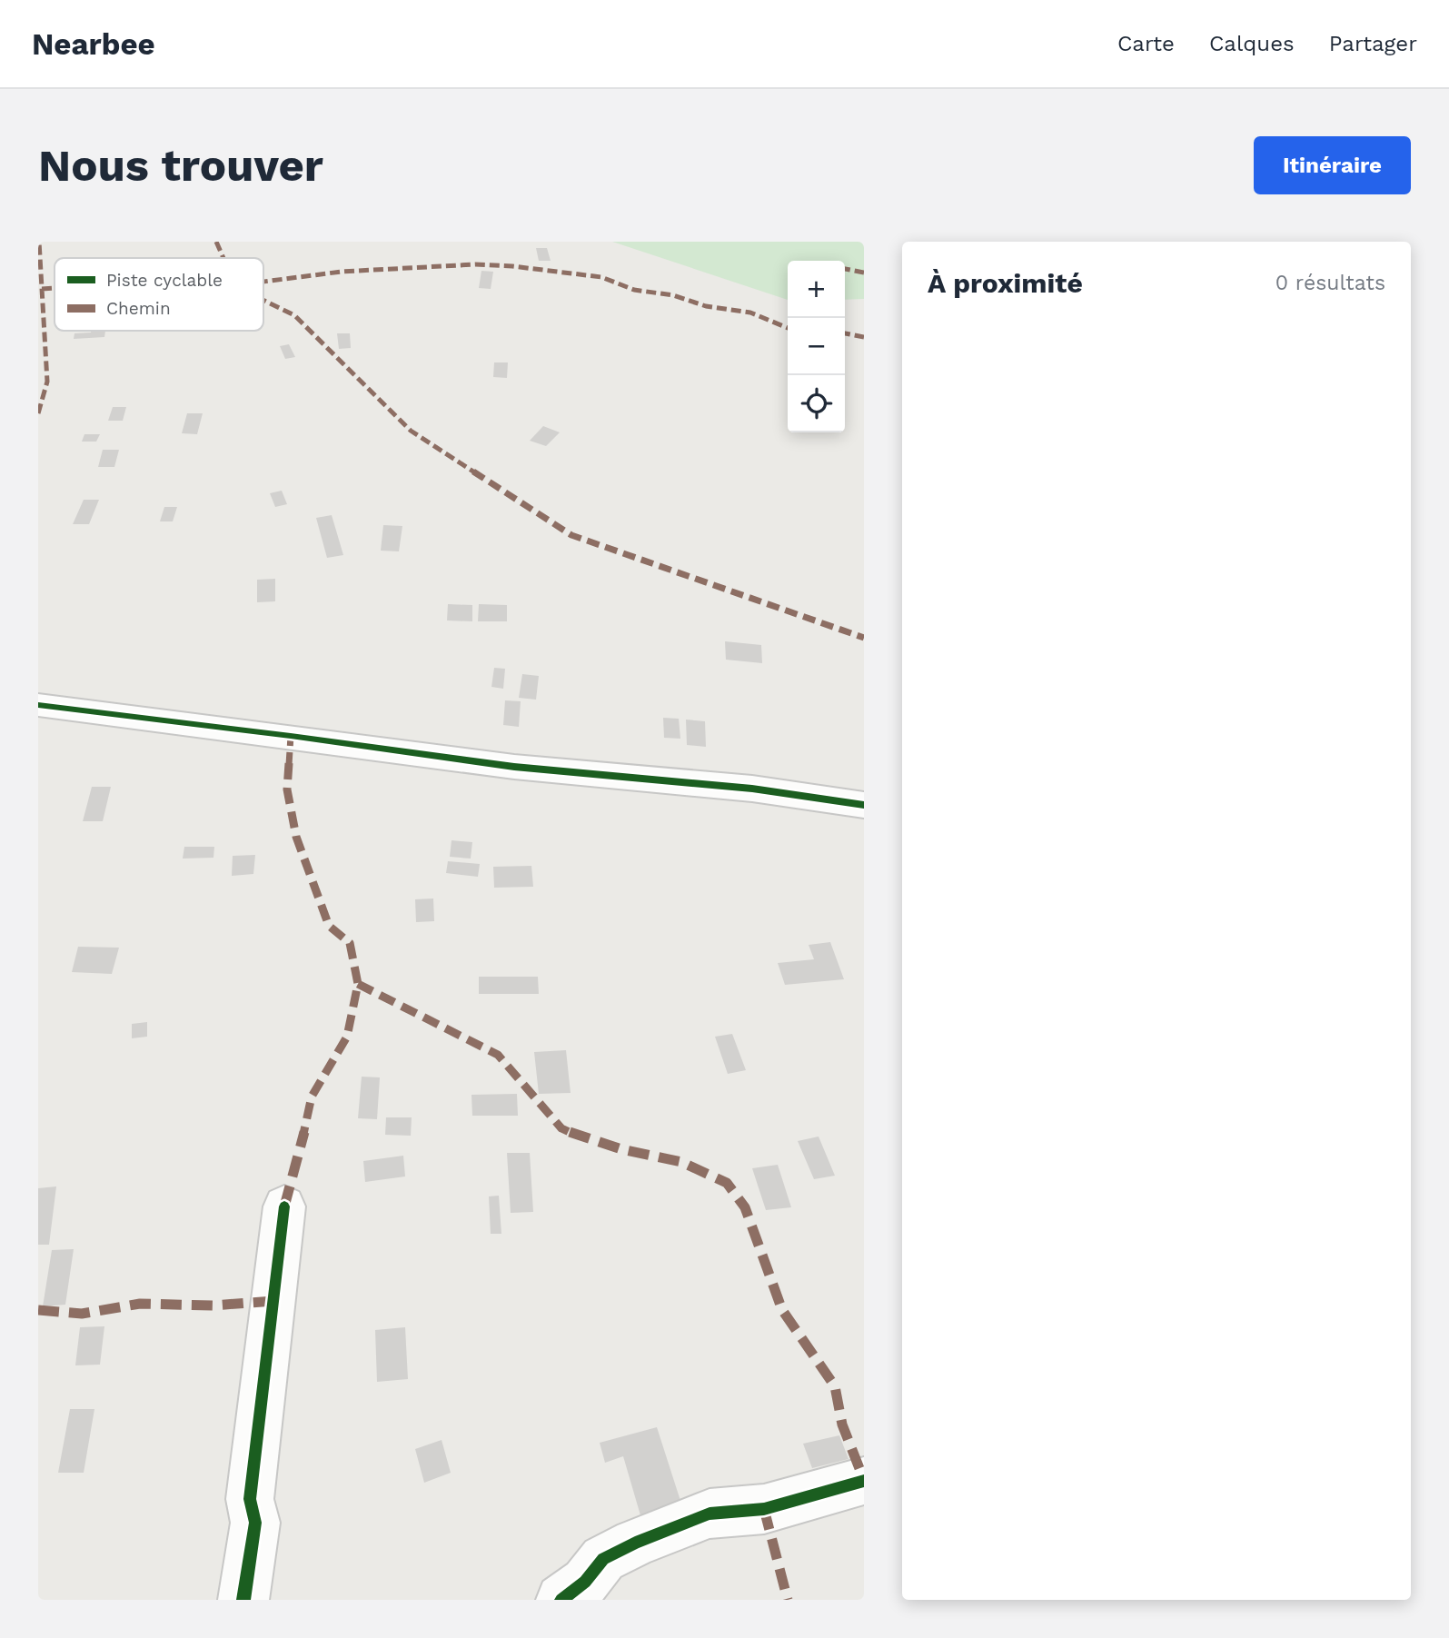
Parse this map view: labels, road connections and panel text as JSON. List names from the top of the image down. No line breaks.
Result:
{"legend":["Piste cyclable","Chemin"],"page":{"header":"Nearbee","nav":["Carte","Calques","Partager"],"buttons":"Itinéraire","title":"Nous trouver","heading":["À proximité","0 résultats"],"map_buttons":["+","−"]}}
